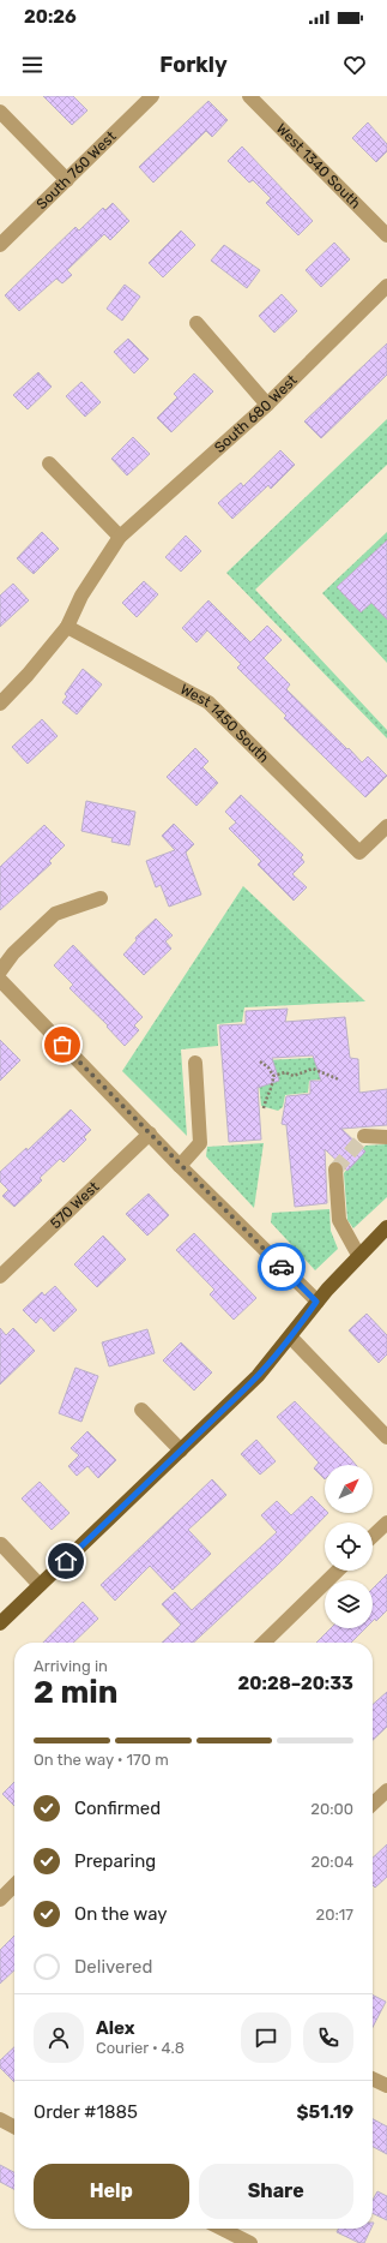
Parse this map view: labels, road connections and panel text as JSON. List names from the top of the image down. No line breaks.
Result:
{"streets":{"street":["West 1340 South","South 760 West","South 680 West","West 1450 South","570 West"]},"crossings":[["South 680 West","West 1450 South"]],"north":"top right","page":{"status":"20:26","header":"Forkly","heading":["2 min","Arriving in","20:28–20:33"],"panel":["Alex","Courier · 4.8","Order #1885","$51.19"],"bar":"On the way · 170 m","list":[["Confirmed","20:00"],["Preparing","20:04"],["On the way","20:17"],"Delivered"],"buttons":["Help","Share"]}}
